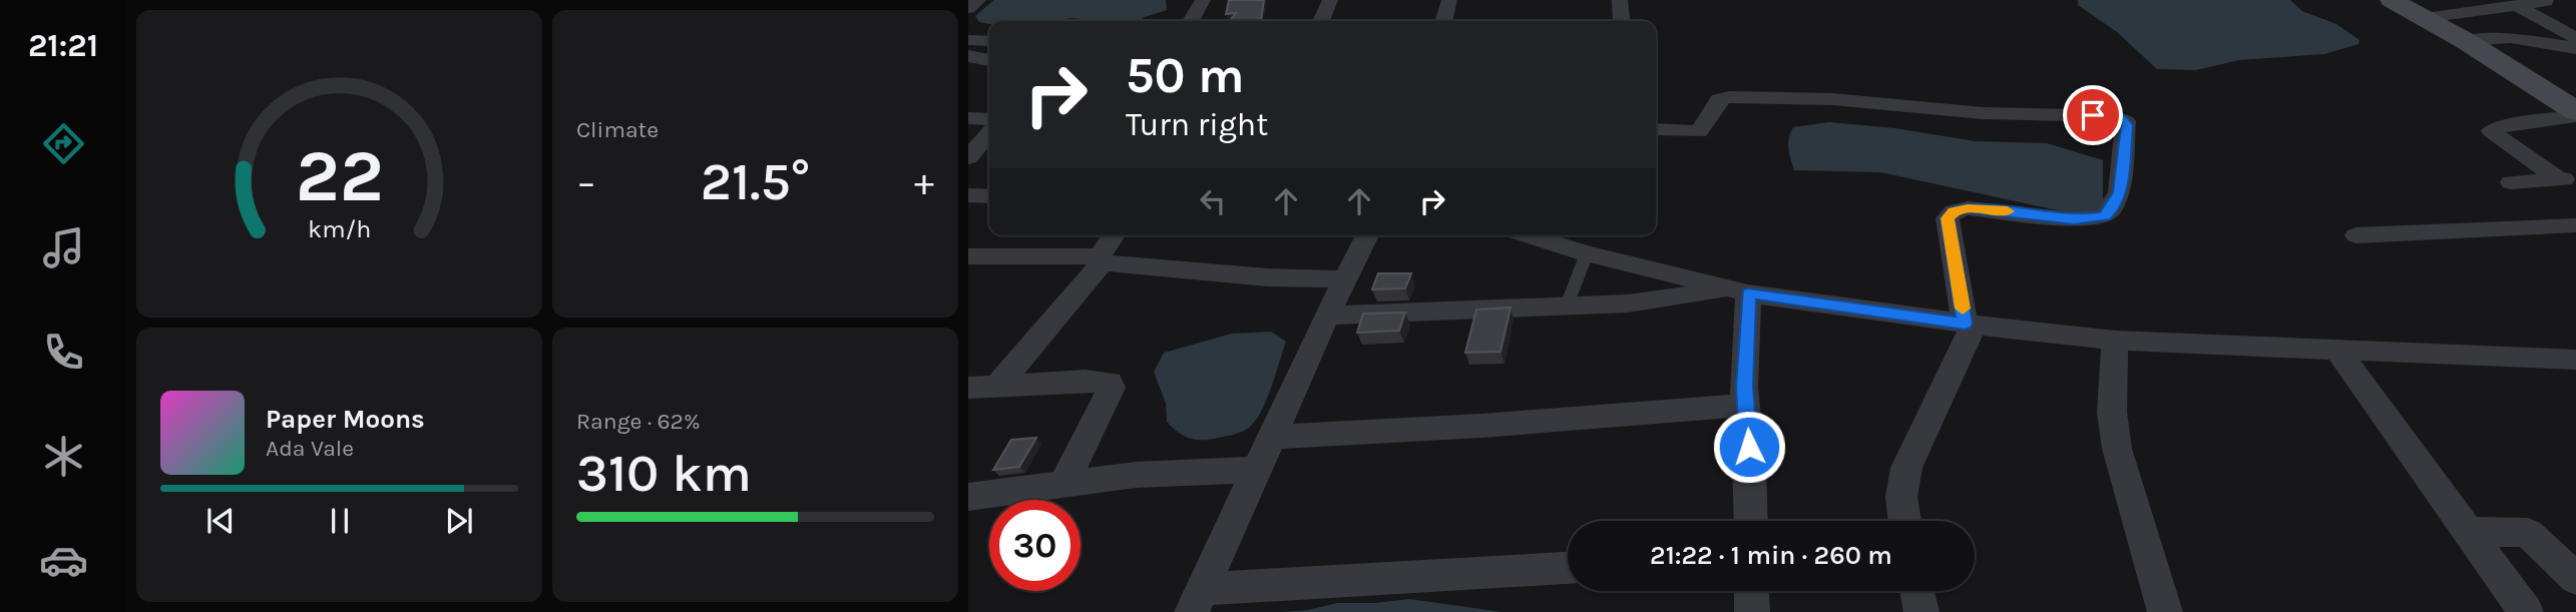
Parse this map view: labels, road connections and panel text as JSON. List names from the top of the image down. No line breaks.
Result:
{"page":{"tabs":"21:21","tile":["Climate",["Range · 62%","310 km"]],"turn":["50 m","Turn right"],"heat":["−","21.5°","+"],"song":["Paper Moons","Ada Vale"],"limit":"30","trip":"21:22 · 1 min · 260 m","gauge":["22","km/h"]}}
